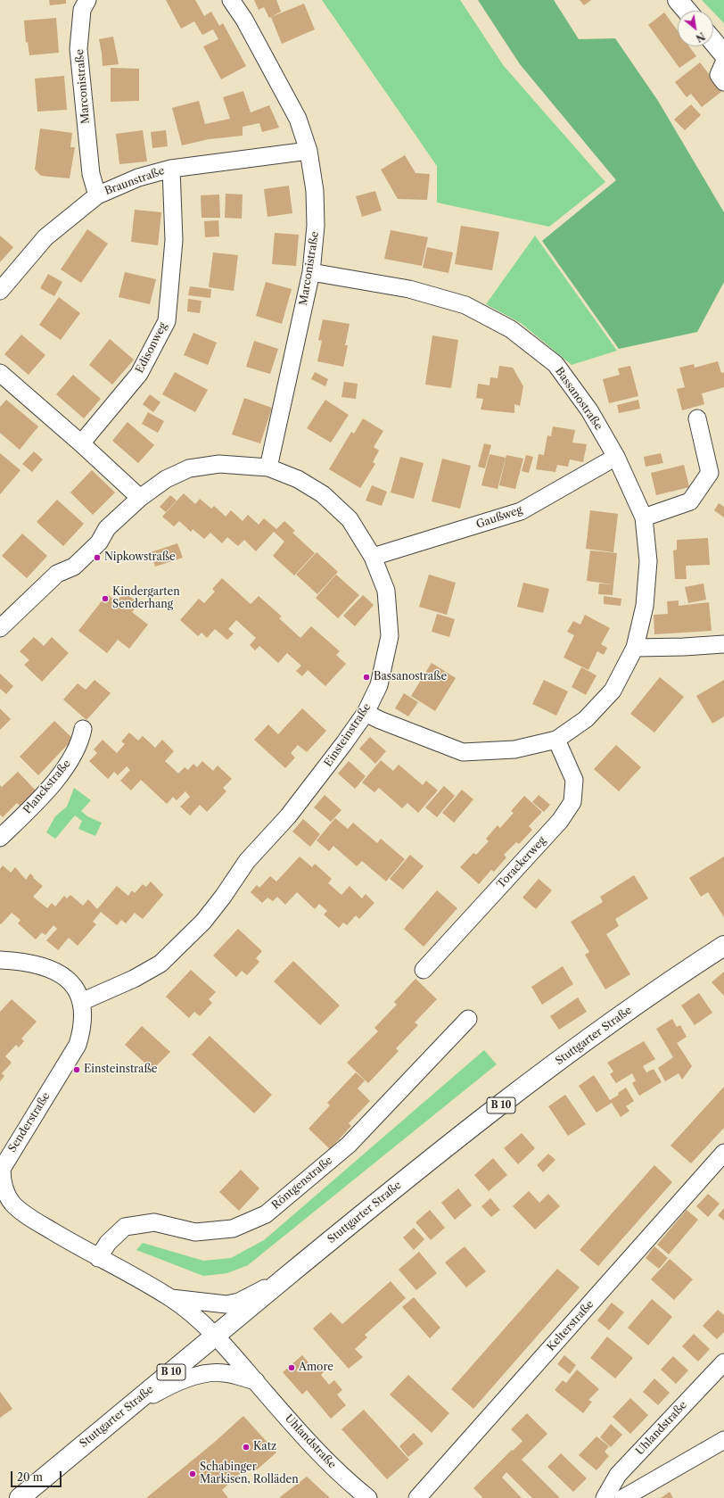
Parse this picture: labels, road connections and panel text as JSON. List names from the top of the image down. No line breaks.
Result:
{"streets":{"main road":["Stuttgarter Straße","B 10"],"street":["Marconistraße","Braunstraße","Edisonweg","Bassanostraße","Gaußweg","Einsteinstraße","Planckstraße","Torackerweg","Senderstraße","Röntgenstraße","Kelterstraße","Uhlandstraße"]},"crossings":[["Marconistraße","Braunstraße"],["Marconistraße","Bassanostraße"],["Marconistraße","Einsteinstraße"],["Braunstraße","Edisonweg"],["Bassanostraße","Gaußweg"],["Bassanostraße","Einsteinstraße"],["Bassanostraße","Torackerweg"],["Gaußweg","Einsteinstraße"],["Einsteinstraße","Senderstraße"],["Stuttgarter Straße","Senderstraße"],["Stuttgarter Straße","Uhlandstraße"],["Senderstraße","Röntgenstraße"],["Senderstraße","Uhlandstraße"]],"places":["Nipkowstraße","Kindergarten Senderhang","Bassanostraße","Einsteinstraße","Amore","Katz","Schabinger Markisen, Rolläden"],"scale_bar":"20 m","north":"bottom right"}
